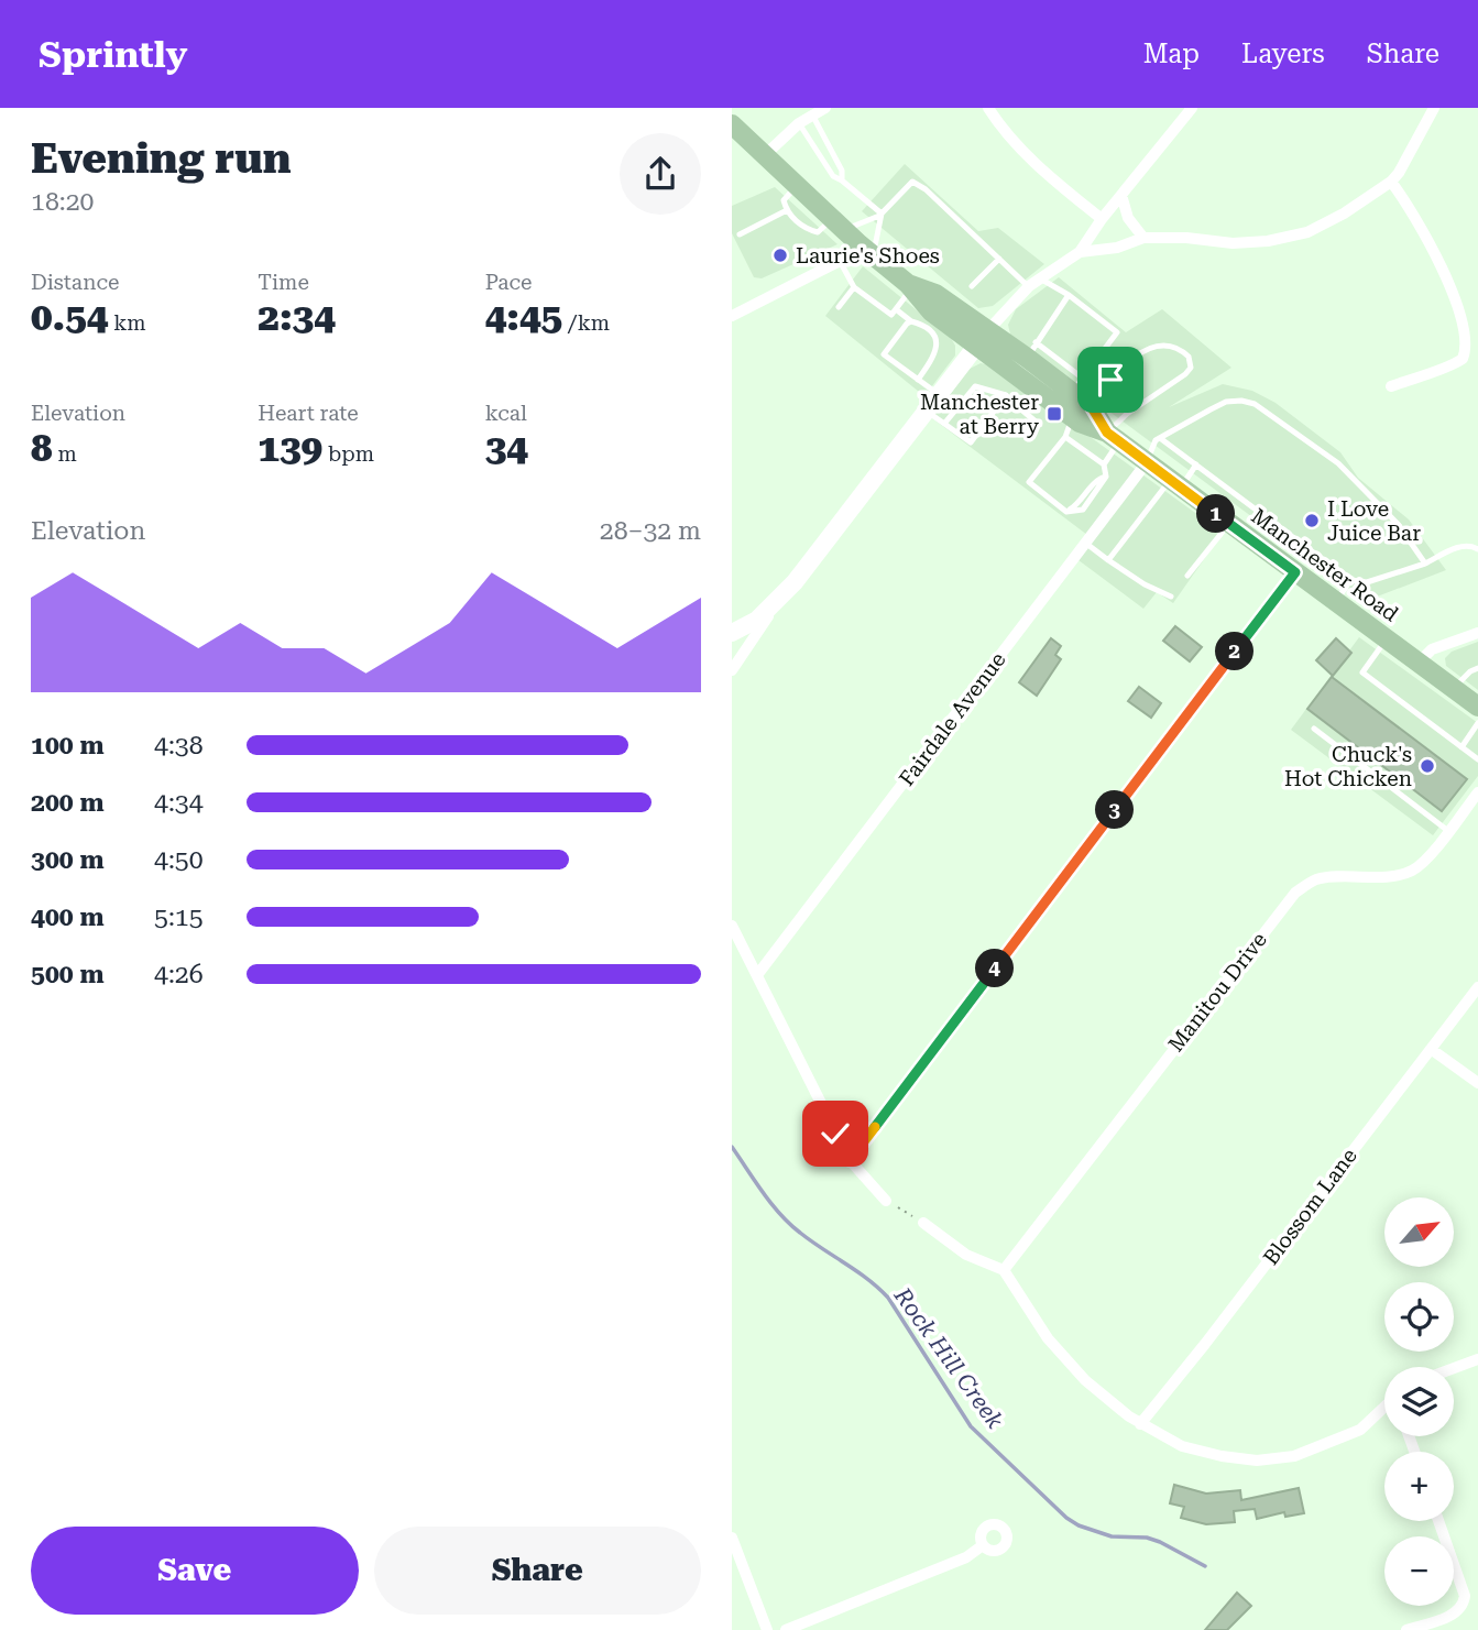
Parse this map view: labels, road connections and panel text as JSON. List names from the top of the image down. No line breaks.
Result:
{"streets":{"main road":["Manchester Road"],"street":["Fairdale Avenue","Manitou Drive","Blossom Lane"]},"crossings":[["Manchester Road","Fairdale Avenue"]],"water":["Rock Hill Creek"],"places":{"other":["Laurie's Shoes","I Love Juice Bar","Chuck's Hot Chicken"],"transit":["Manchester at Berry"]},"north":"top right","page":{"header":"Sprintly","nav":["Map","Layers","Share"],"heading":["Evening run","18:20"],"stats":[["Distance","0.54 km"],["Time","2:34"],["Pace","4:45 /km"],["Elevation","8 m"],["Heart rate","139 bpm"],["kcal","34"]],"pins":["1","2","3","4"],"chart":["Elevation","28–32 m"],"list":[{"name":"100 m","note":"4:38"},{"name":"200 m","note":"4:34"},{"name":"300 m","note":"4:50"},{"name":"400 m","note":"5:15"},{"name":"500 m","note":"4:26"}],"map_buttons":["+","−"],"buttons":["Save","Share"]}}
